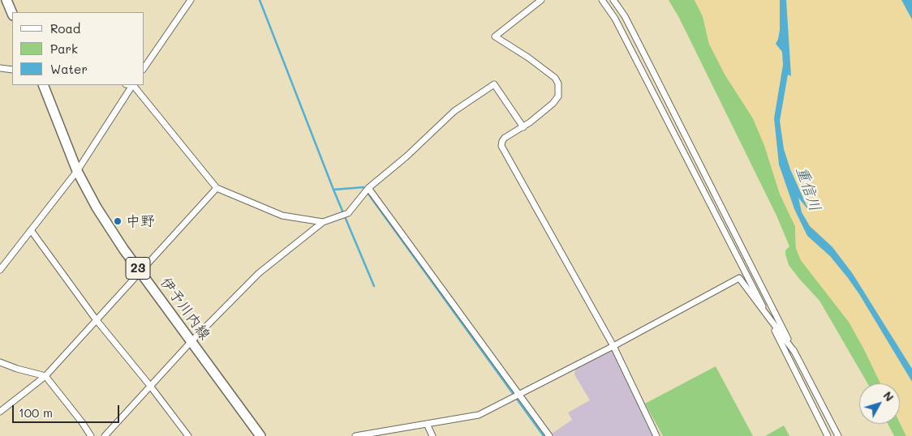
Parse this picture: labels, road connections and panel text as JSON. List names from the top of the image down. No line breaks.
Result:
{"streets":{"main road":["23","伊予川内線"]},"water":["重信川"],"places":["中野"],"legend":["Road","Park","Water"],"scale_bar":"100 m","north":"top right"}
